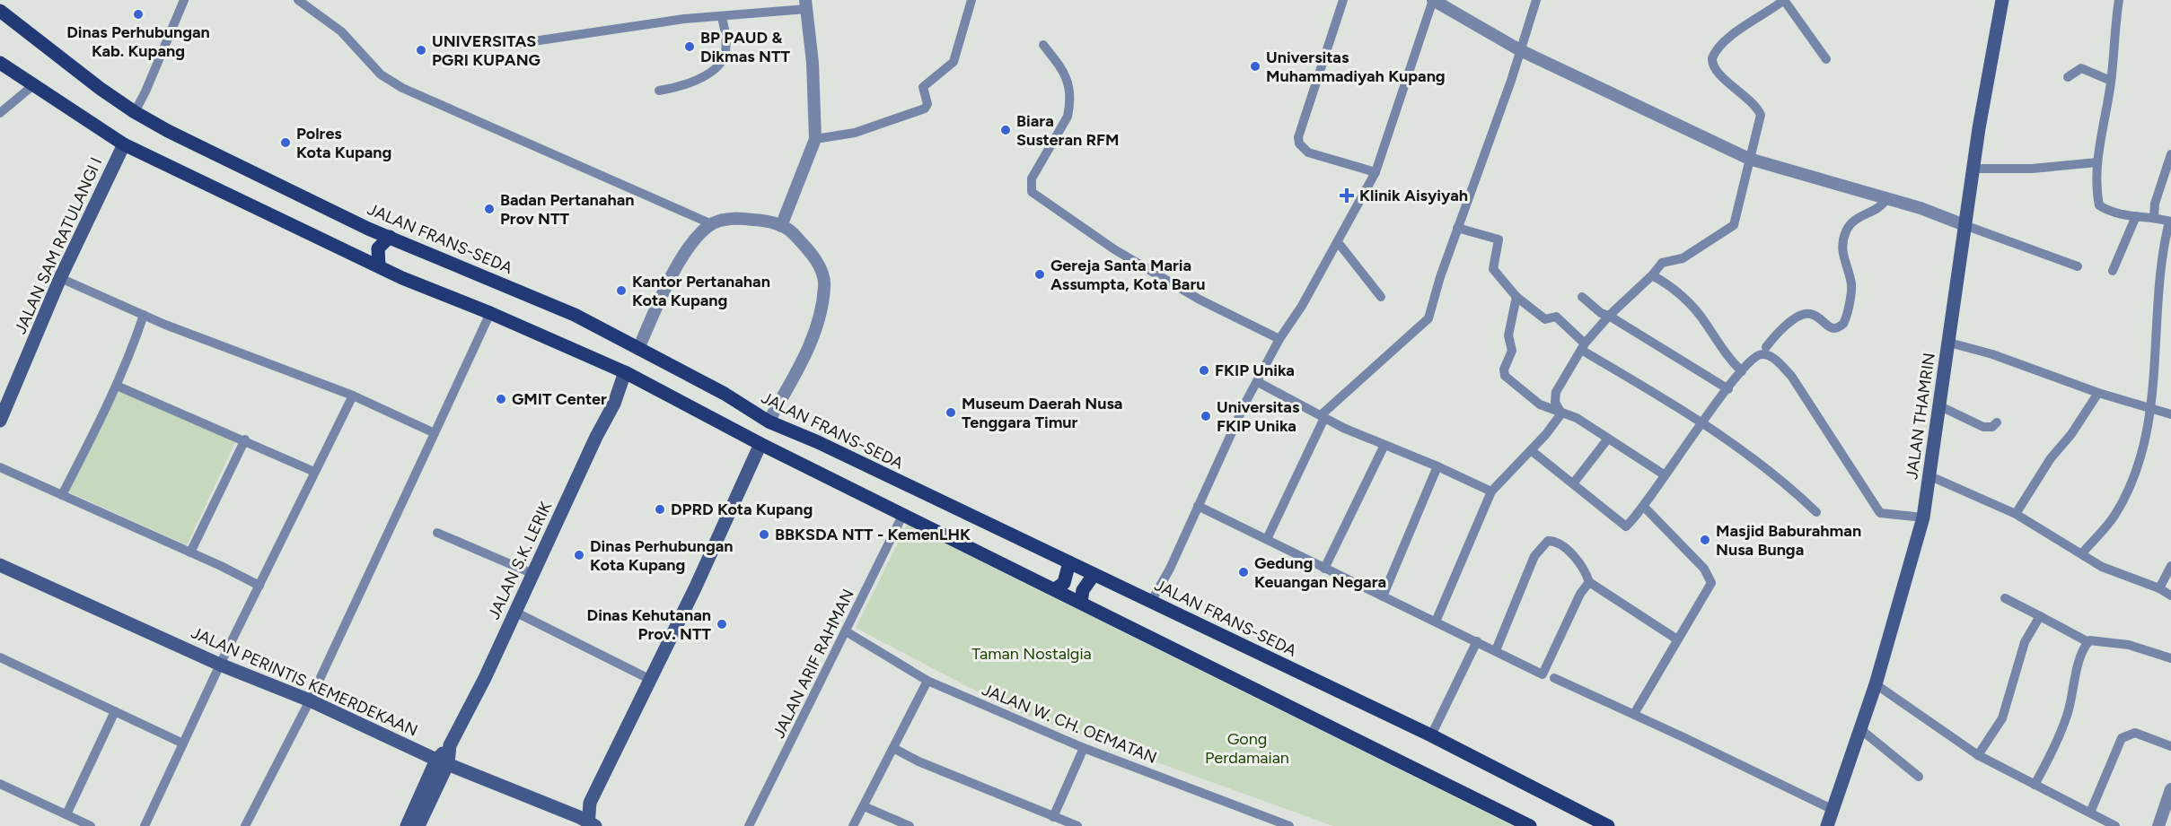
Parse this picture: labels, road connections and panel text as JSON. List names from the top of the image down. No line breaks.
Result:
{"streets":{"main road":["JALAN FRANS-SEDA","JALAN SAM RATULANGI I","JALAN THAMRIN","JALAN S.K. LERIK","JALAN PERINTIS KEMERDEKAAN"],"street":["JALAN ARIF RAHMAN","JALAN W. CH. OEMATAN"]},"crossings":[["JALAN S.K. LERIK","JALAN PERINTIS KEMERDEKAAN"],["JALAN ARIF RAHMAN","JALAN W. CH. OEMATAN"]],"parks":["Taman Nostalgia","Gong Perdamaian"],"places":{"other":["Dinas Perhubungan Kab. Kupang","BP PAUD & Dikmas NTT","UNIVERSITAS PGRI KUPANG","Universitas Muhammadiyah Kupang","Biara Susteran RFM","Polres Kota Kupang","Badan Pertanahan Prov NTT","Gereja Santa Maria Assumpta, Kota Baru","Kantor Pertanahan Kota Kupang","FKIP Unika","GMIT Center","Museum Daerah Nusa Tenggara Timur","Universitas FKIP Unika","DPRD Kota Kupang","BBKSDA NTT - KemenLHK","Masjid Baburahman Nusa Bunga","Dinas Perhubungan Kota Kupang","Gedung Keuangan Negara","Dinas Kehutanan Prov. NTT"],"health":["Klinik Aisyiyah"]}}
